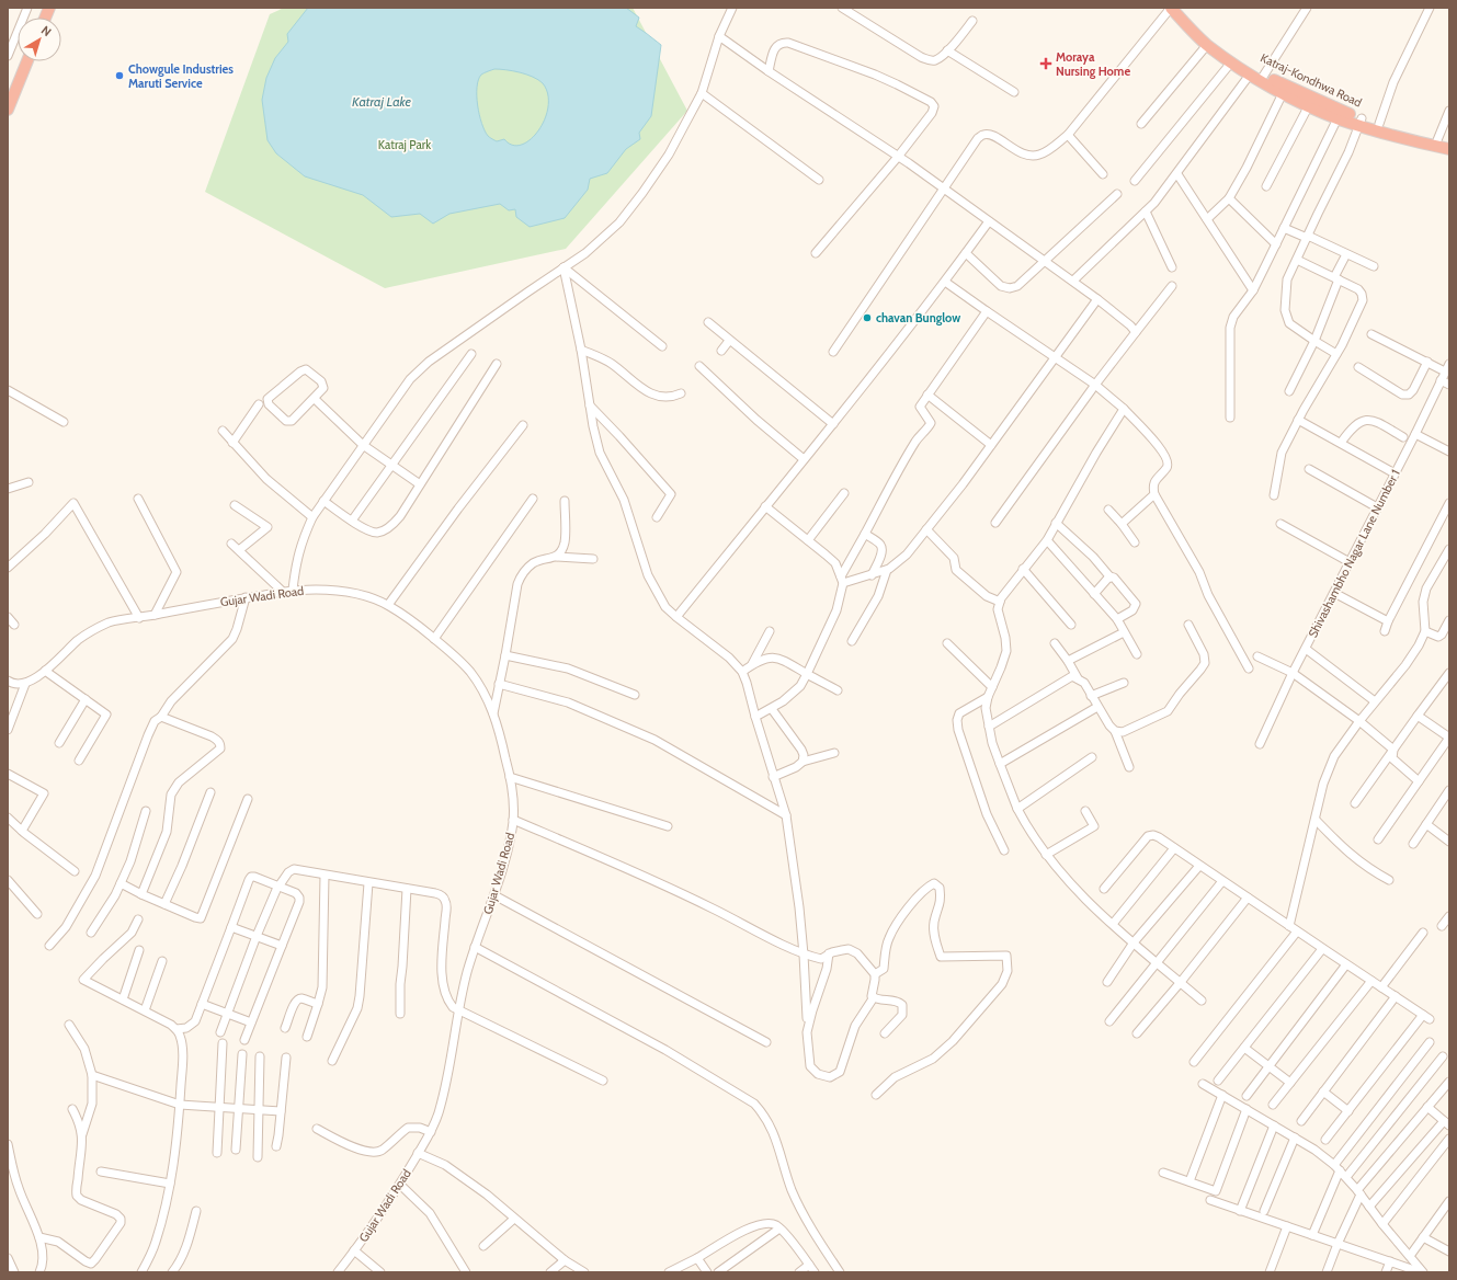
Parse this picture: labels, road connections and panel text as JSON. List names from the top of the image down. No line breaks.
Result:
{"streets":{"highway":["Katraj-Kondhwa Road"],"street":["Shivashambho Nagar Lane Number 1","Gujar Wadi Road"]},"water":["Katraj Lake"],"parks":["Katraj Park"],"places":{"health":["Moraya Nursing Home"],"other":["Chowgule Industries Maruti Service","chavan Bunglow"]},"north":"top right"}
